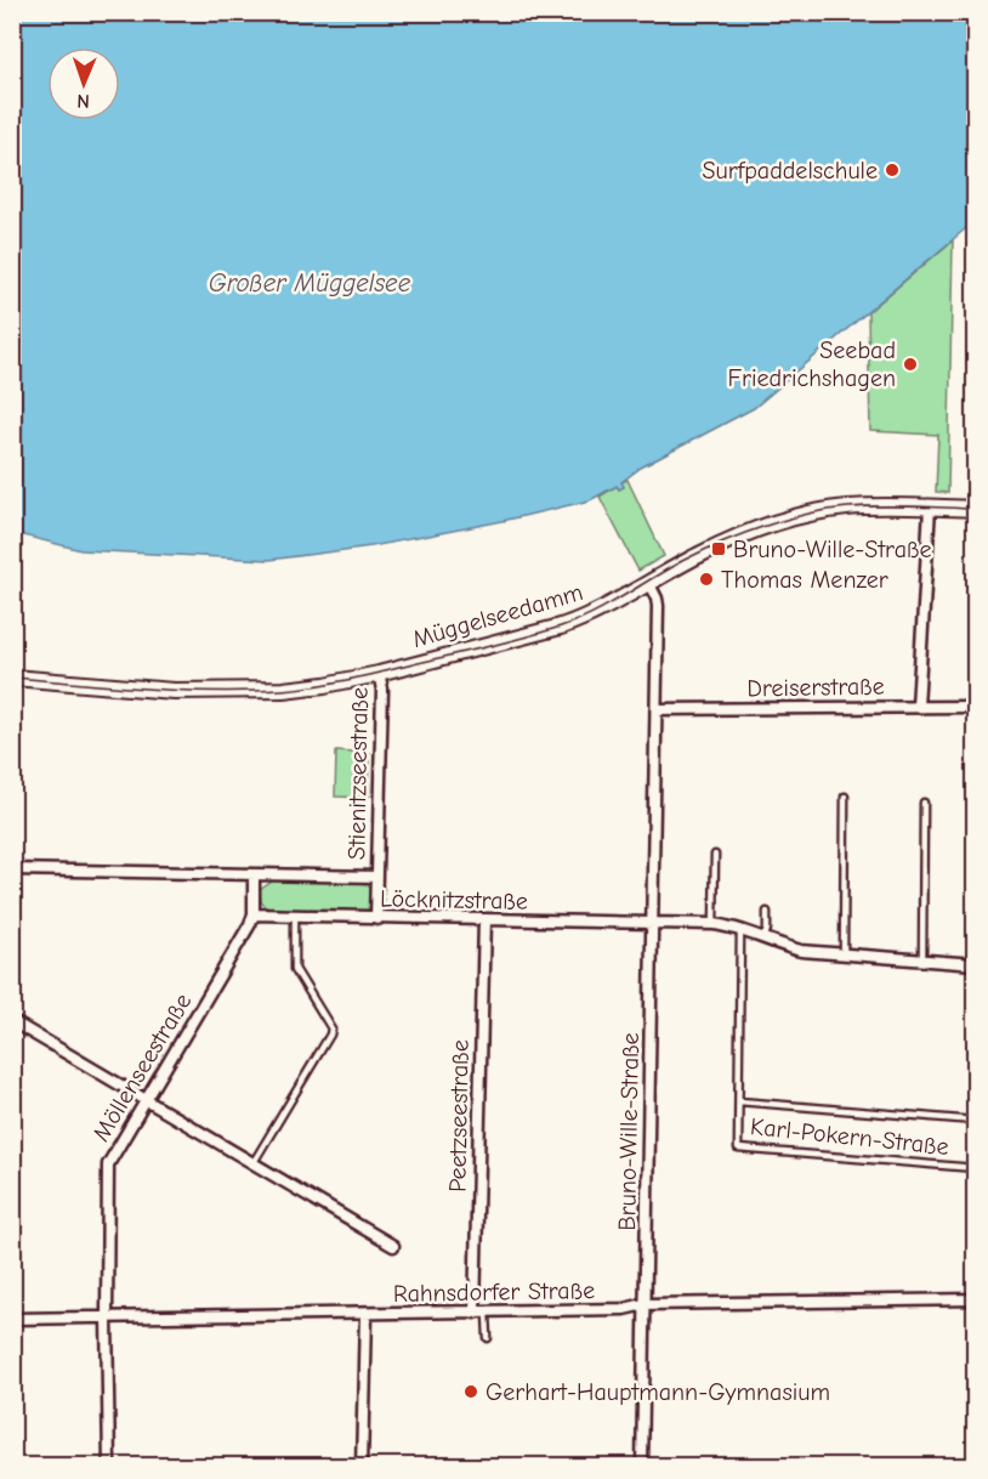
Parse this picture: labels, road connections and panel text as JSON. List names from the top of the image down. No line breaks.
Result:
{"streets":{"main road":["Müggelseedamm"],"street":["Dreiserstraße","Stienitzseestraße","Löcknitzstraße","Möllenseestraße","Peetzseestraße","Bruno-Wille-Straße","Rahnsdorfer Straße"],"lane":["Karl-Pokern-Straße"]},"crossings":[["Müggelseedamm","Stienitzseestraße"],["Müggelseedamm","Bruno-Wille-Straße"],["Dreiserstraße","Bruno-Wille-Straße"],["Stienitzseestraße","Löcknitzstraße"],["Löcknitzstraße","Möllenseestraße"],["Löcknitzstraße","Peetzseestraße"],["Löcknitzstraße","Bruno-Wille-Straße"],["Möllenseestraße","Rahnsdorfer Straße"],["Peetzseestraße","Rahnsdorfer Straße"],["Bruno-Wille-Straße","Rahnsdorfer Straße"]],"water":["Großer Müggelsee"],"places":{"other":["Surfpaddelschule","Seebad Friedrichshagen","Thomas Menzer","Gerhart-Hauptmann-Gymnasium"],"transit":["Bruno-Wille-Straße"]},"north":"bottom"}
